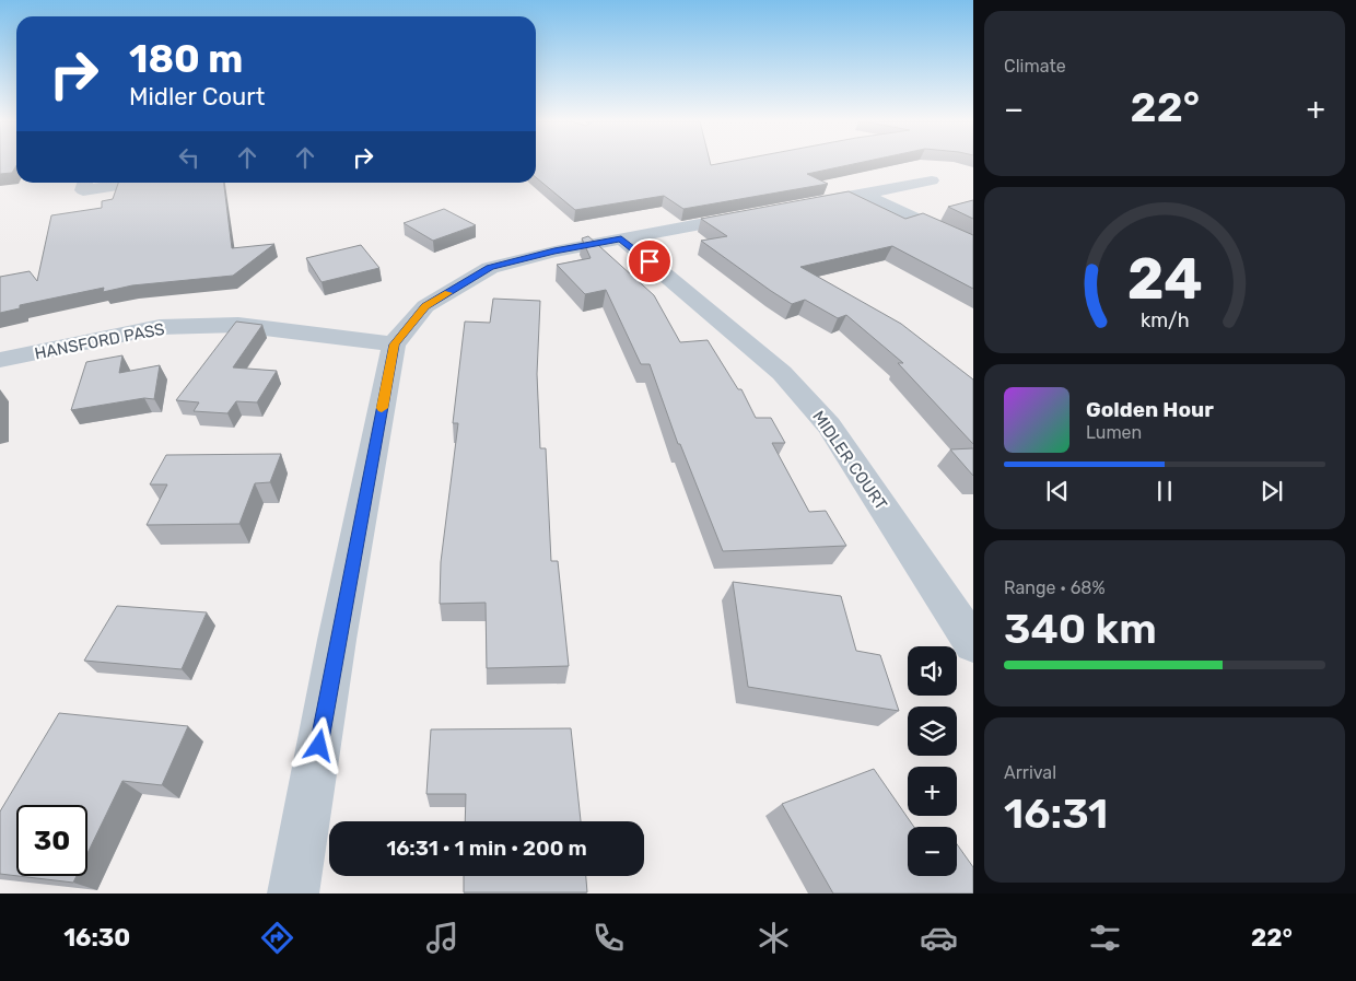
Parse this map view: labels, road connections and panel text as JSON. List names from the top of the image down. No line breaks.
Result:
{"streets":{"street":["HANSFORD PASS","MIDLER COURT"]},"page":{"tile":["Climate",["Range · 68%","340 km"],["Arrival","16:31"]],"turn":["180 m","Midler Court"],"heat":["−","22°","+"],"song":["Golden Hour","Lumen"],"map_buttons":["+","−"],"limit":"30","trip":"16:31 · 1 min · 200 m","tabs":["16:30","22°"],"gauge":["24","km/h"]}}
